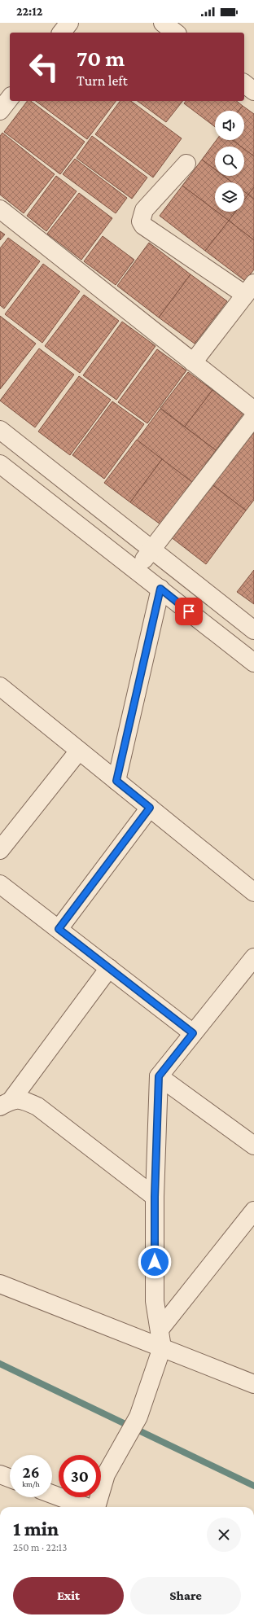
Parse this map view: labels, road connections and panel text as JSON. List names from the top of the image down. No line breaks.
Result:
{"page":{"status":"22:12","turn":["70 m","Turn left"],"speed":"26 km/h","limit":"30","heading":["1 min","250 m · 22:13"],"buttons":["Exit","Share"]}}
